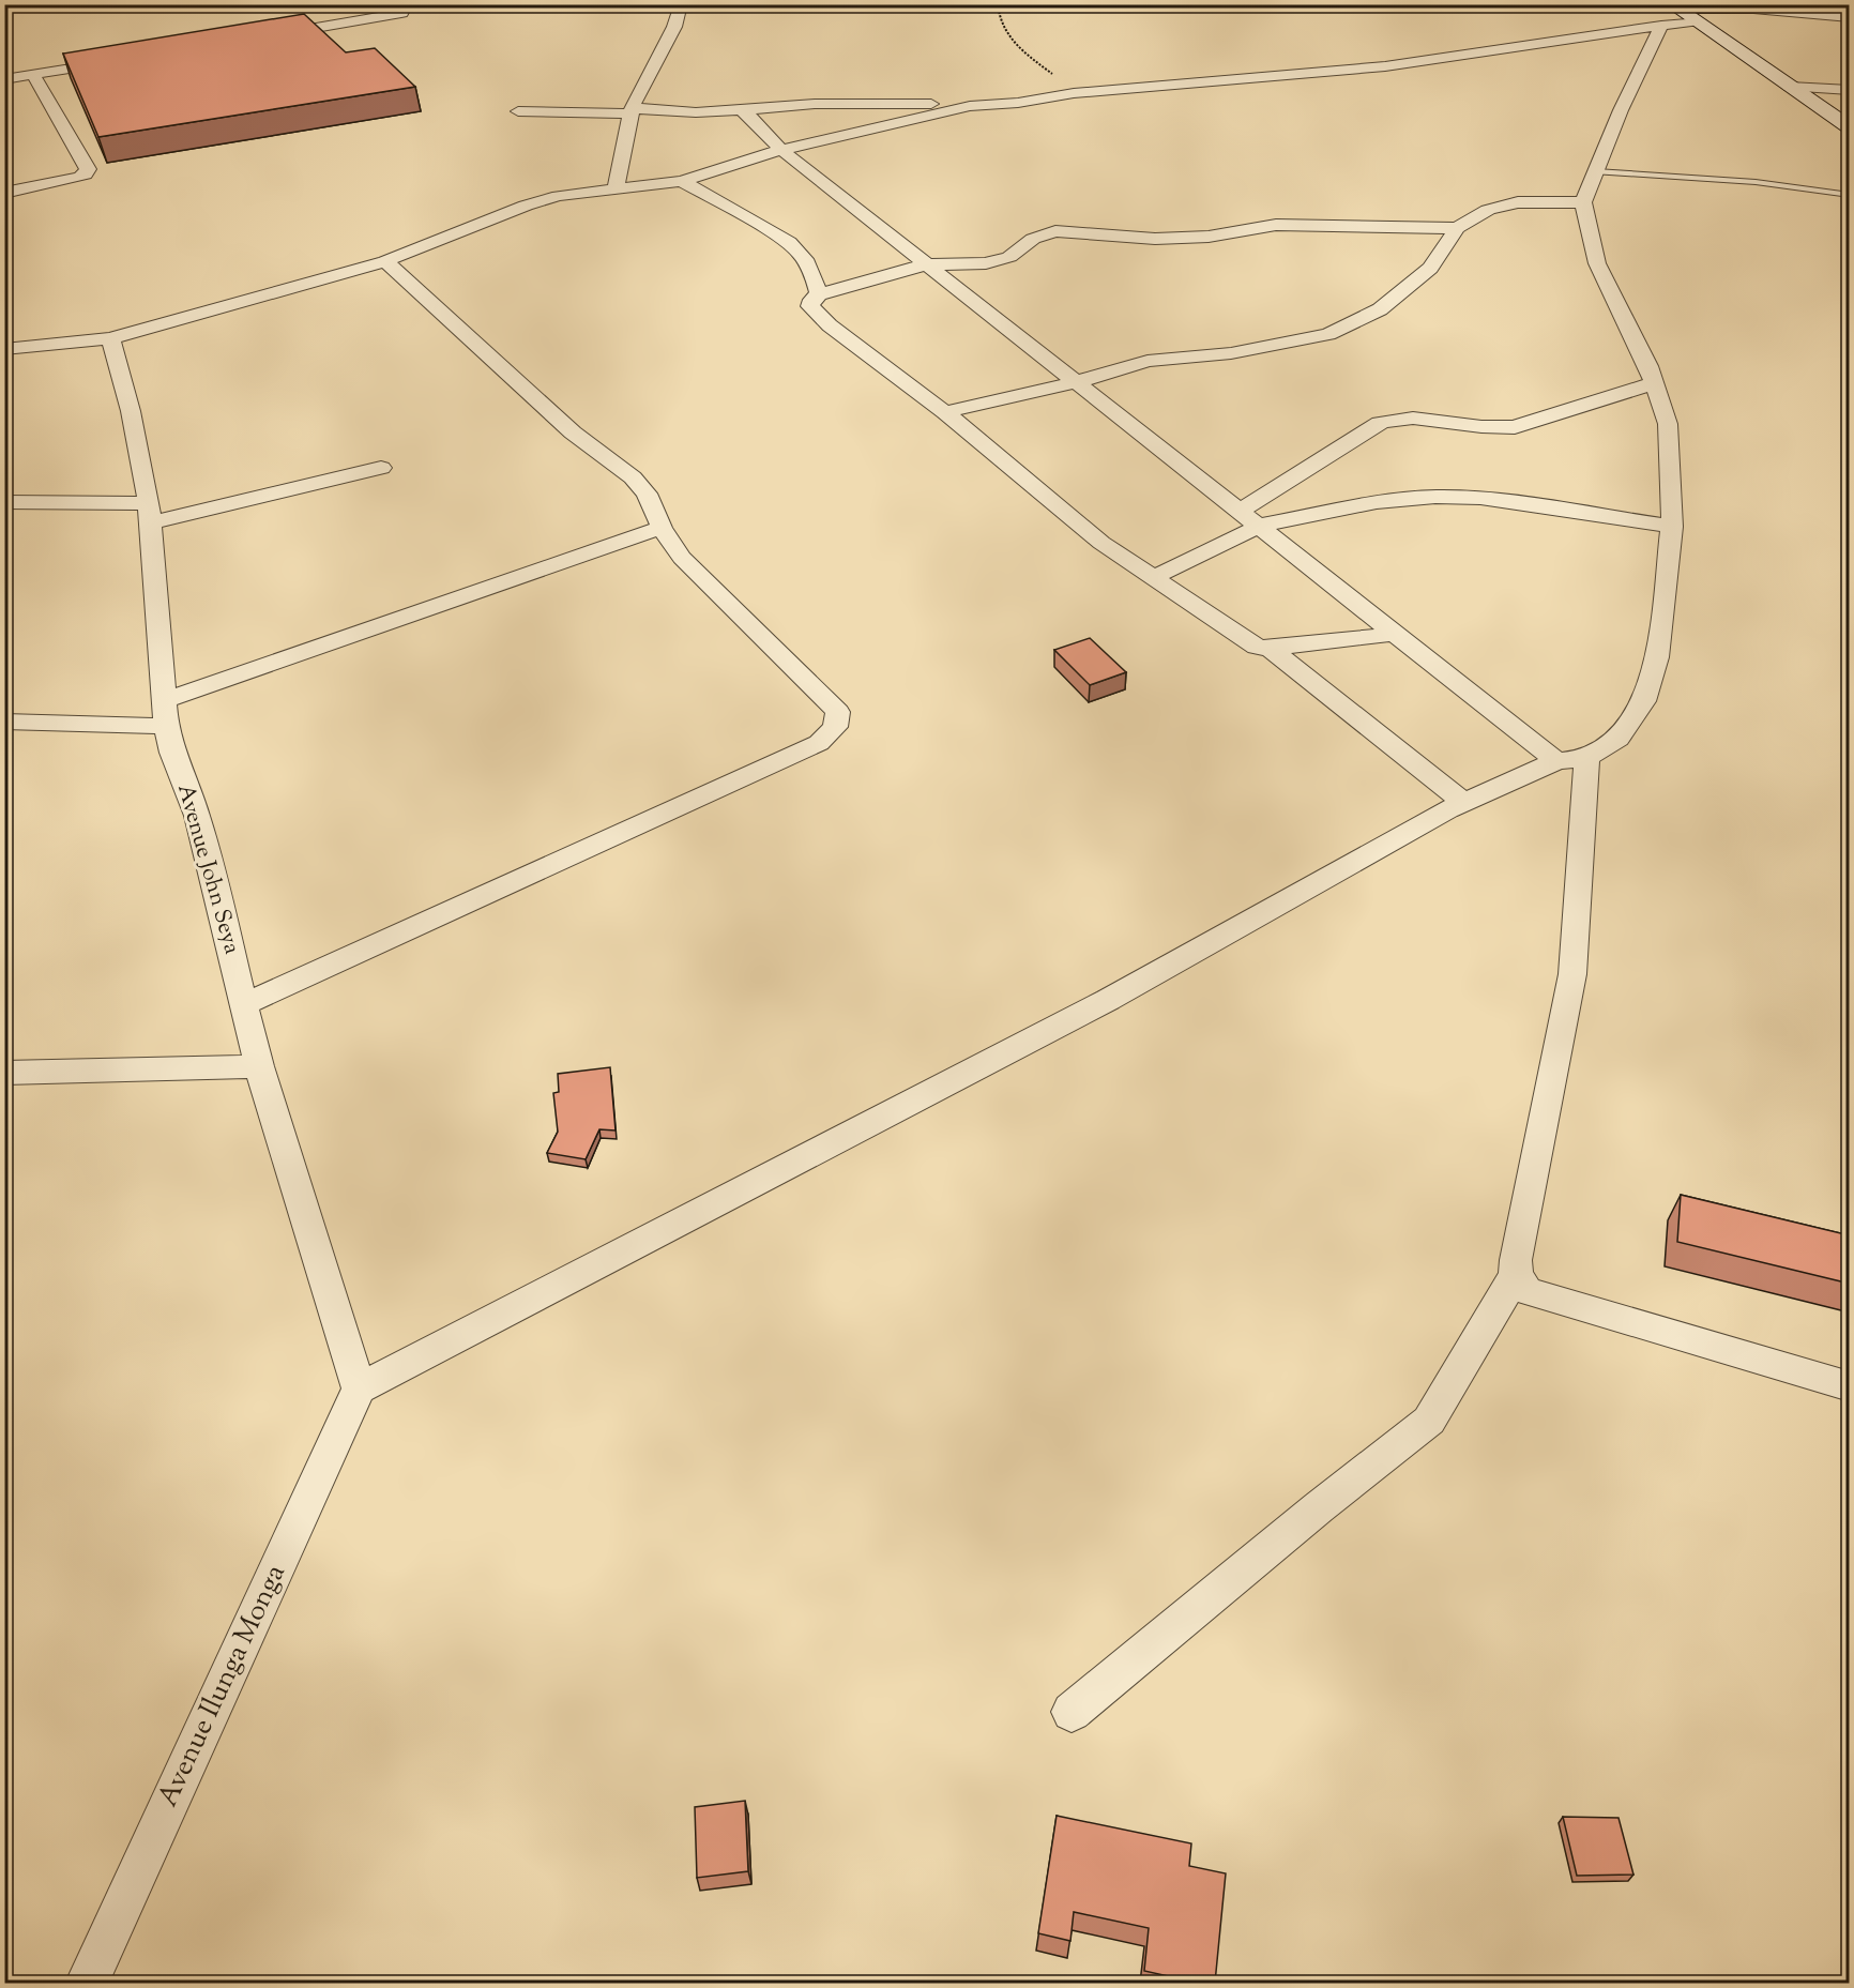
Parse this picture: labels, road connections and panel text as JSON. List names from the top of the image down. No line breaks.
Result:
{"streets":{"street":["Avenue John Seya","Avenue Ilunga Monga"]},"crossings":[["Avenue John Seya","Avenue Ilunga Monga"]]}
